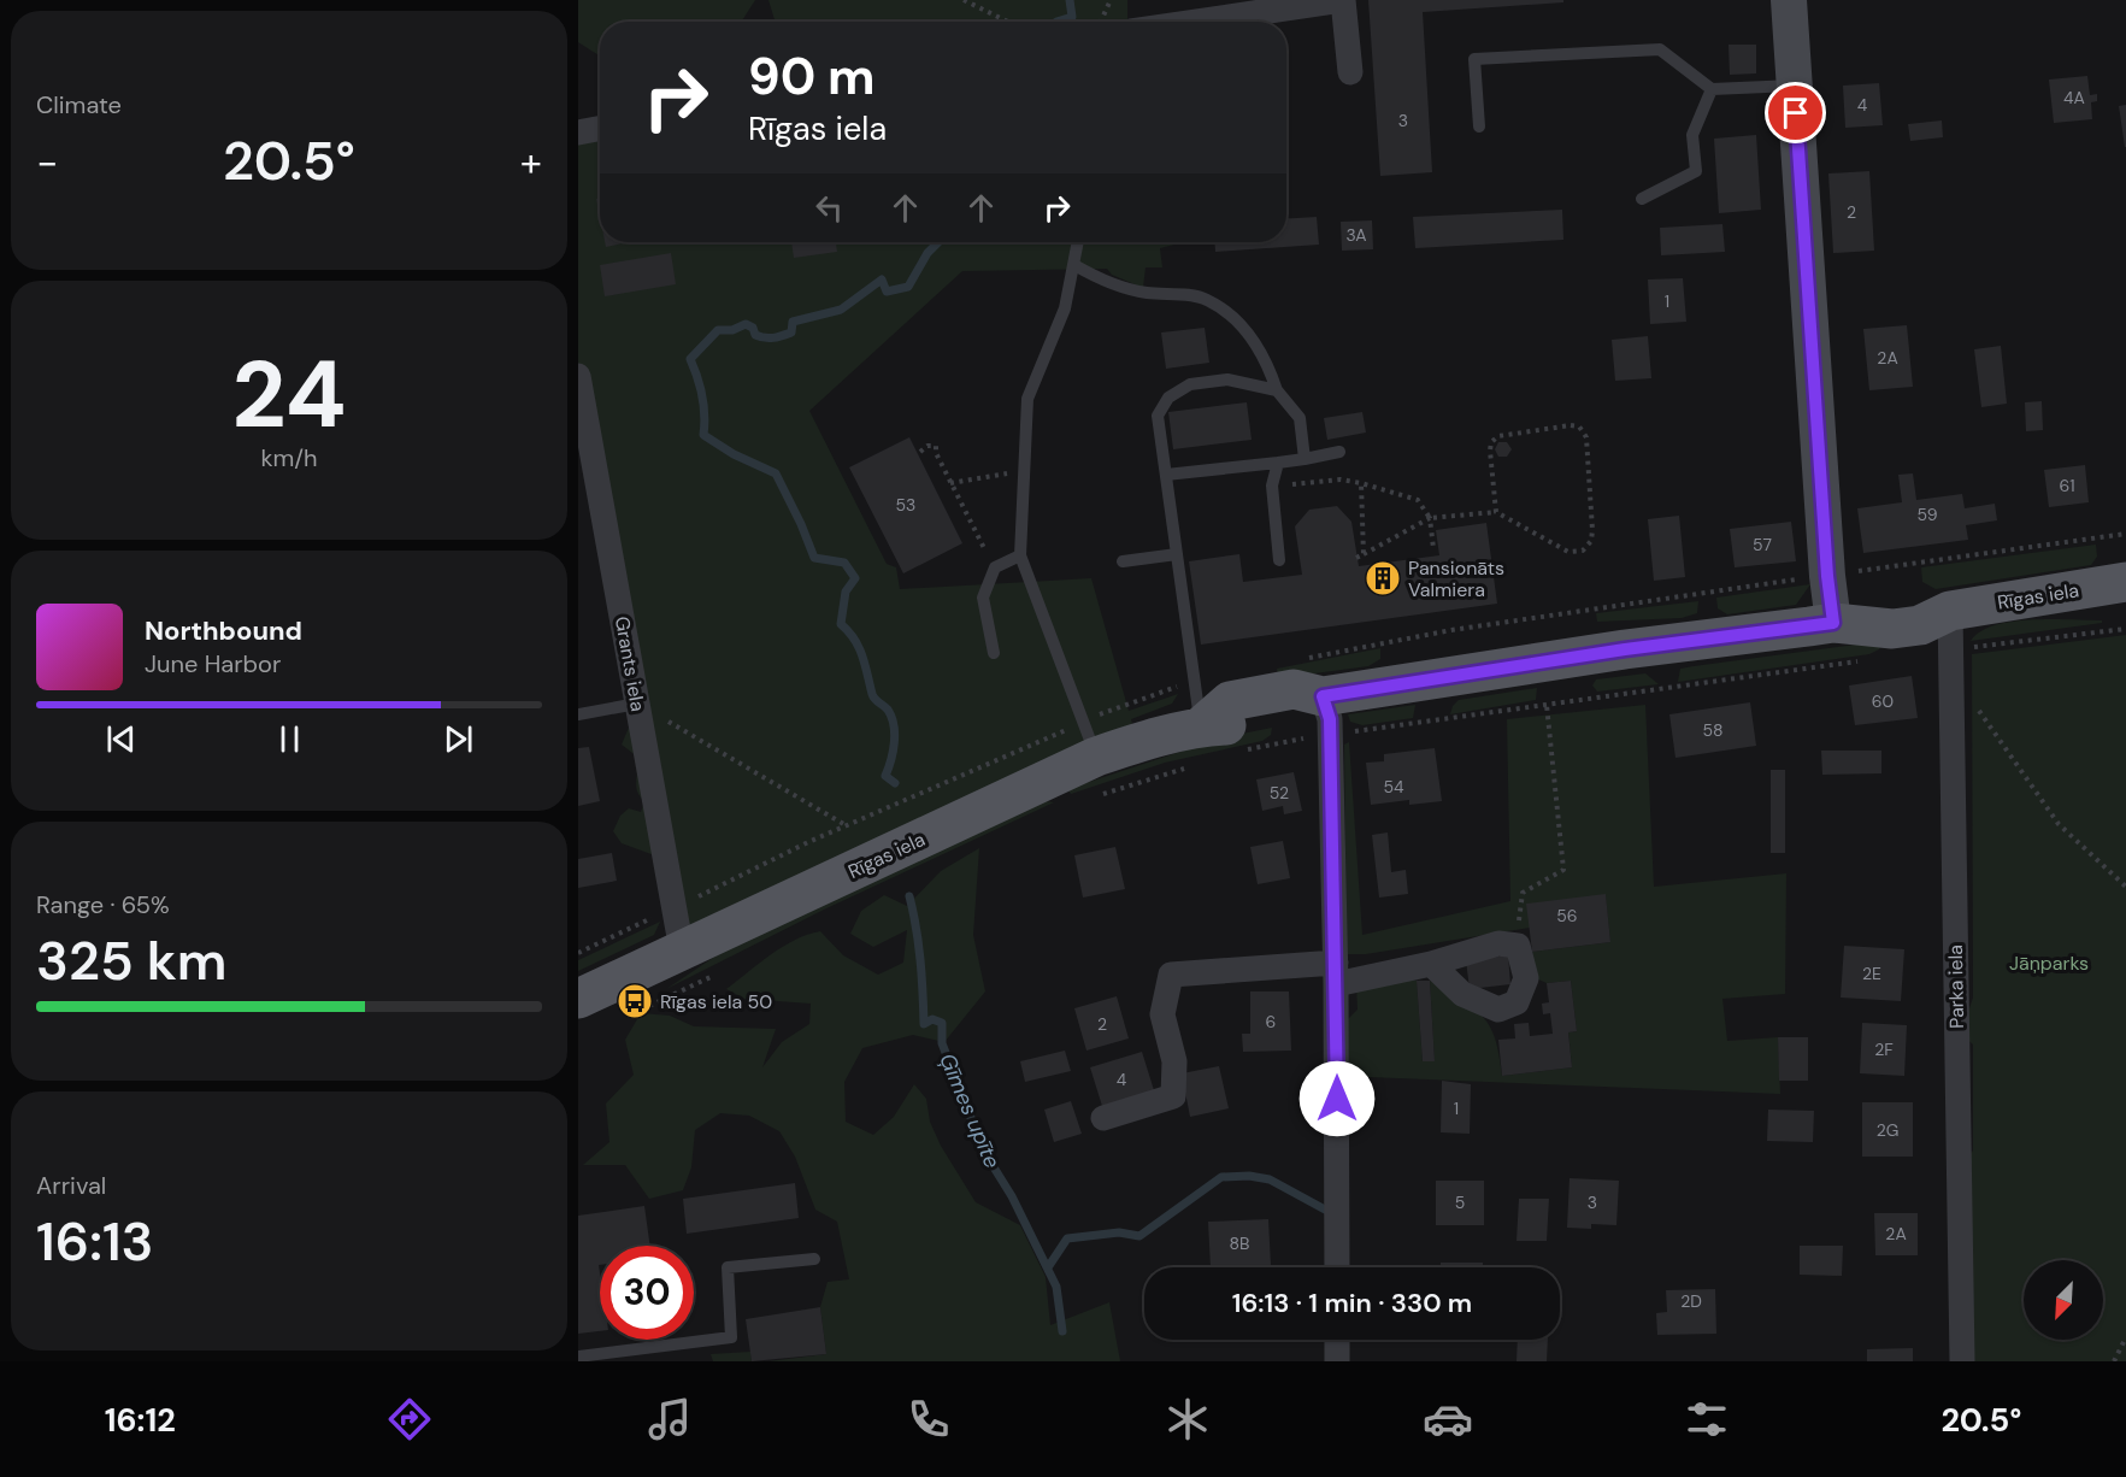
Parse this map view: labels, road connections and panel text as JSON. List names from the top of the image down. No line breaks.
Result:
{"streets":{"main road":["Rīgas iela"],"street":["Grants iela","Parka iela"]},"crossings":[["Rīgas iela","Grants iela"],["Rīgas iela","Parka iela"]],"water":["Ģīmes upīte"],"parks":["Jāņparks"],"places":{"building":["Pansionāts Valmiera"],"bus stop":["Rīgas iela 50"]},"house_numbers":["4A","4","3","2","3A","1","2A","61","53","59","57","60","58","54","52","56","2E","6","2","2F","4","1","2G","5","3","2A","8B","2D"],"north":"bottom left","page":{"tile":["Climate",["24","km/h"],["Range · 65%","325 km"],["Arrival","16:13"]],"turn":["90 m","Rīgas iela"],"heat":["−","20.5°","+"],"song":["Northbound","June Harbor"],"limit":"30","trip":"16:13 · 1 min · 330 m","tabs":["16:12","20.5°"]}}
